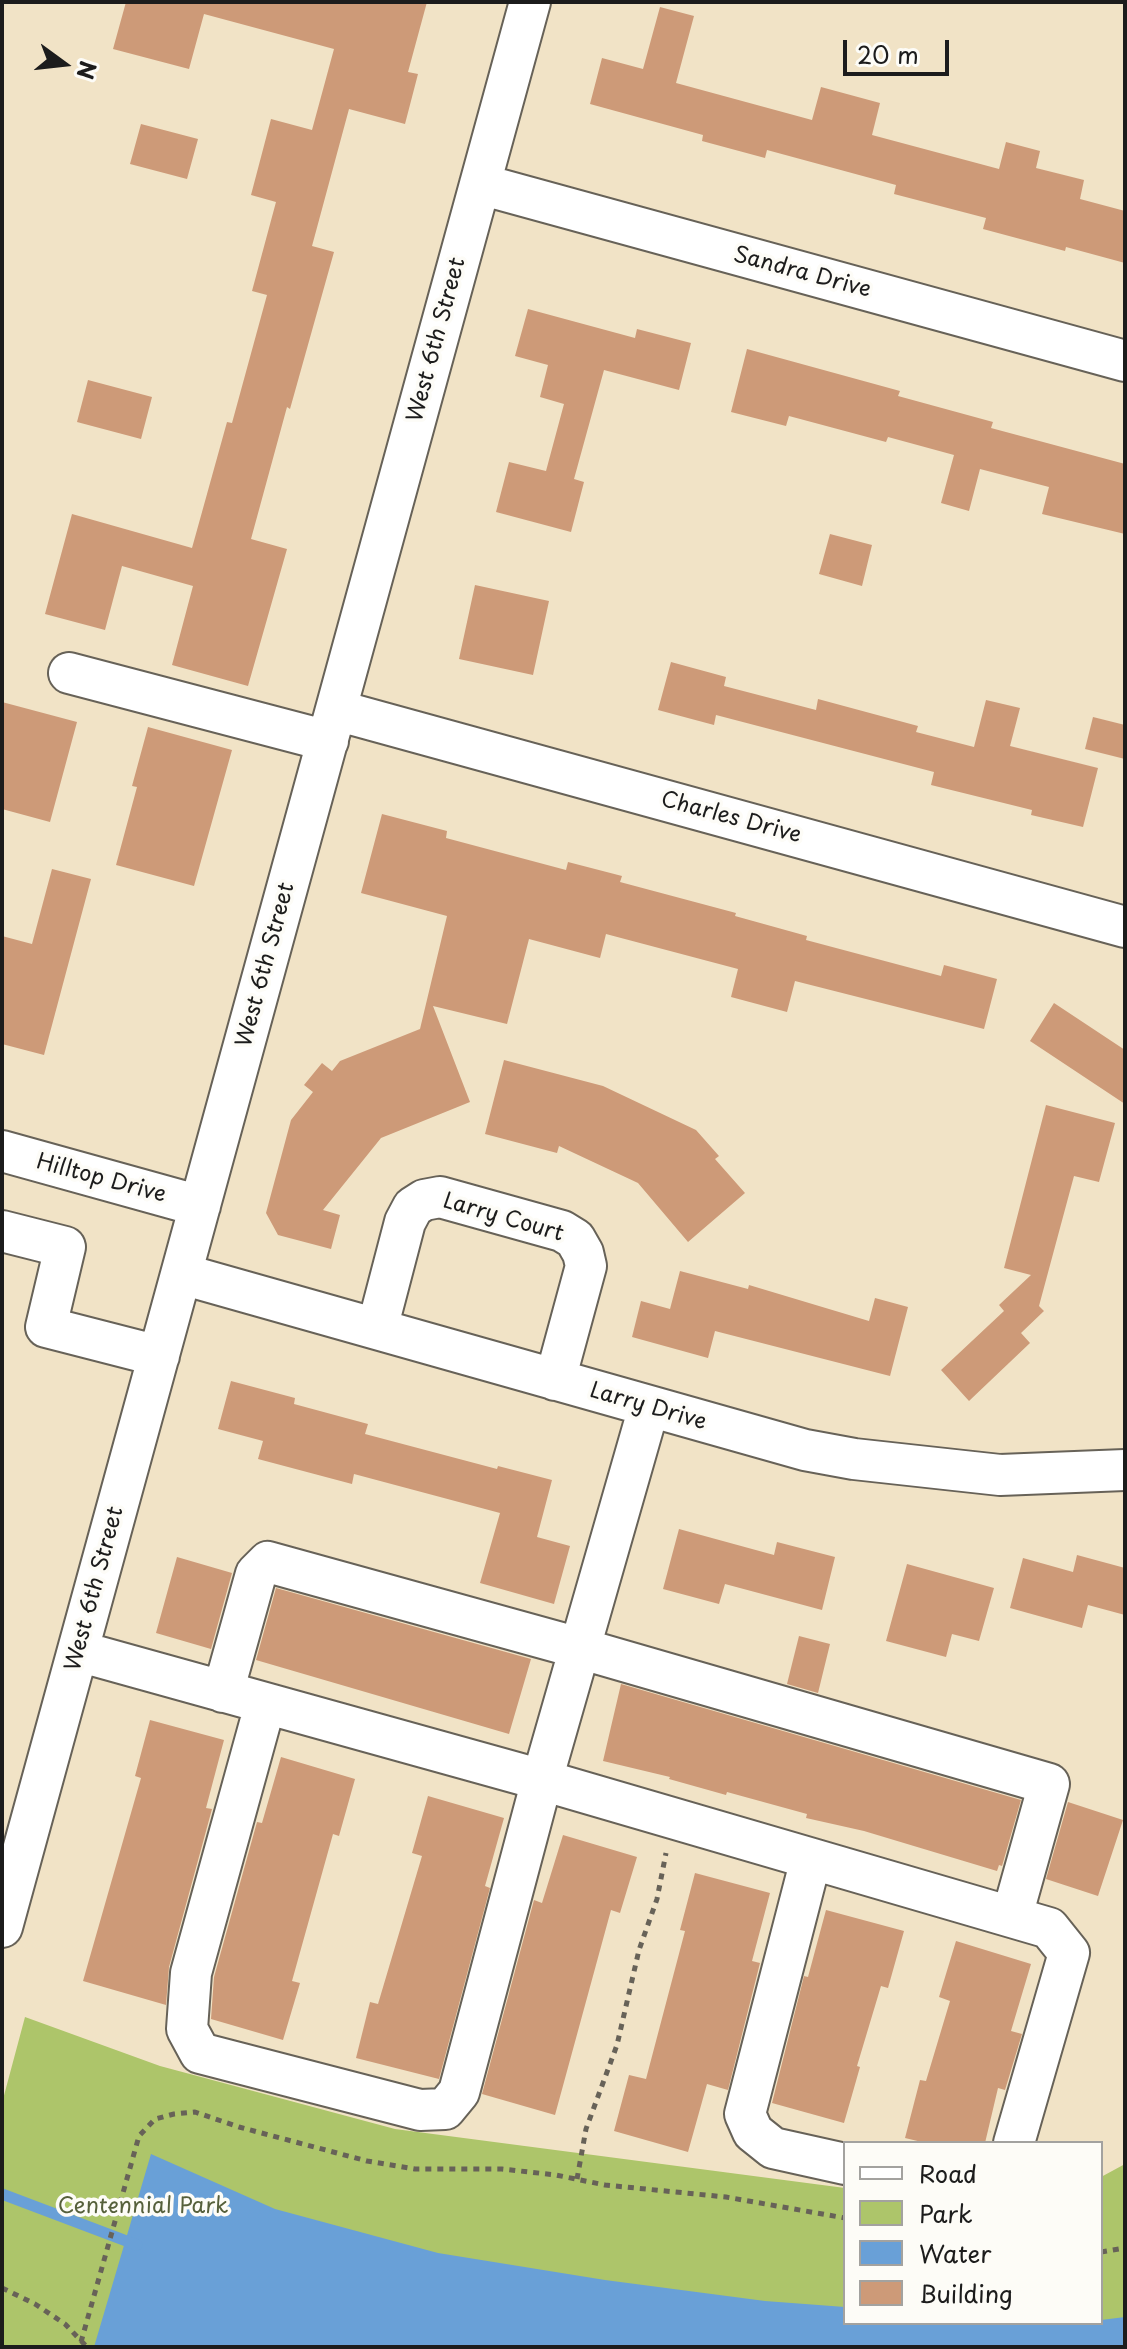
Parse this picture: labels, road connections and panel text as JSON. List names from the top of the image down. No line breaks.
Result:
{"streets":{"street":["Sandra Drive","West 6th Street","Charles Drive","Hilltop Drive","Larry Court","Larry Drive"]},"crossings":[["Sandra Drive","West 6th Street"],["West 6th Street","Charles Drive"],["West 6th Street","Hilltop Drive"],["West 6th Street","Larry Drive"],["Larry Court","Larry Drive"]],"parks":["Centennial Park"],"legend":["Road","Park","Water","Building"],"scale_bar":"20 m","north":"right"}
